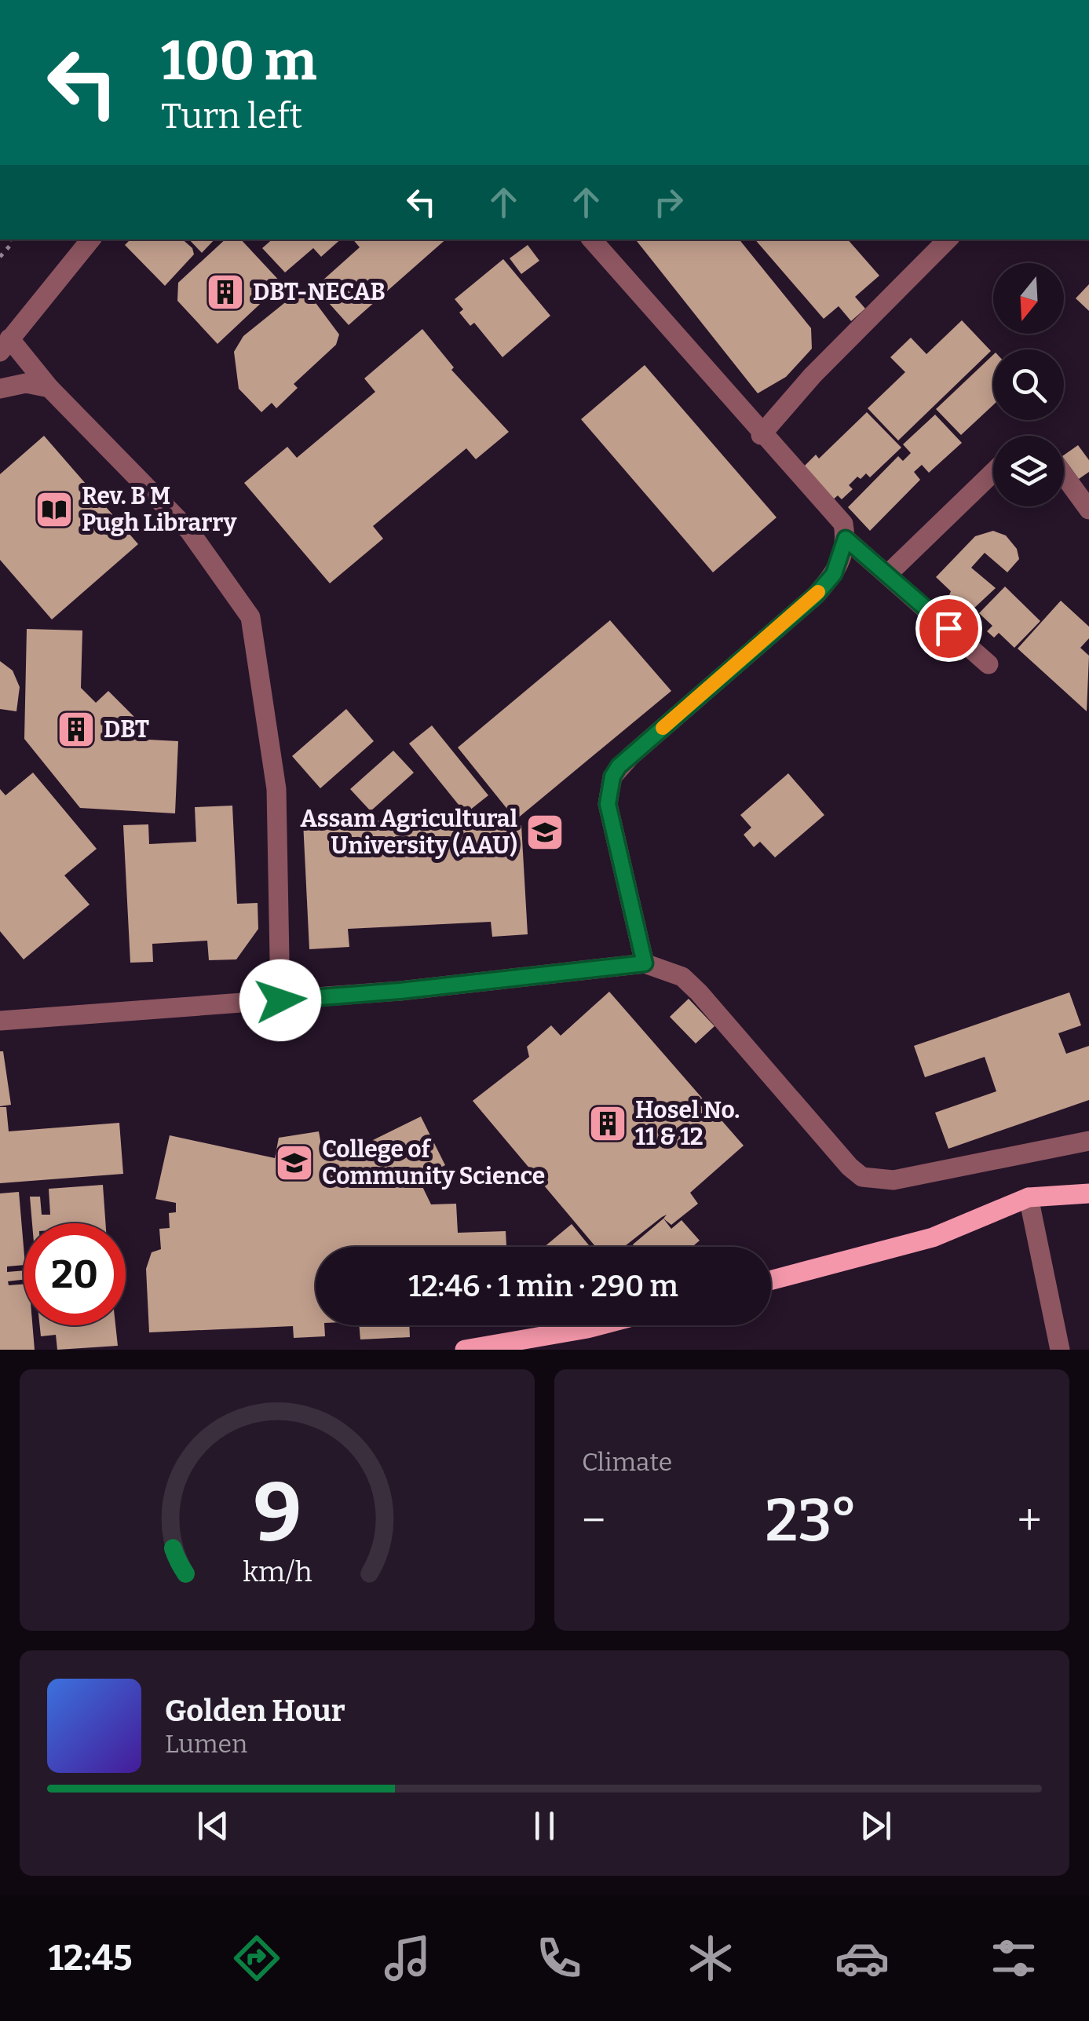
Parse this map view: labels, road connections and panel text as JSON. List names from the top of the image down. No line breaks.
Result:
{"places":{"building":["DBT-NECAB","DBT","Hosel No. 11 & 12"],"library":["Rev. B M Pugh Librarry"],"school or university":["Assam Agricultural University (AAU)","College of Community Science"]},"north":"bottom","page":{"turn":["100 m","Turn left"],"limit":"20","trip":"12:46 · 1 min · 290 m","tile":"Climate","heat":["−","23°","+"],"song":["Golden Hour","Lumen"],"tabs":"12:45","gauge":["9","km/h"]}}
